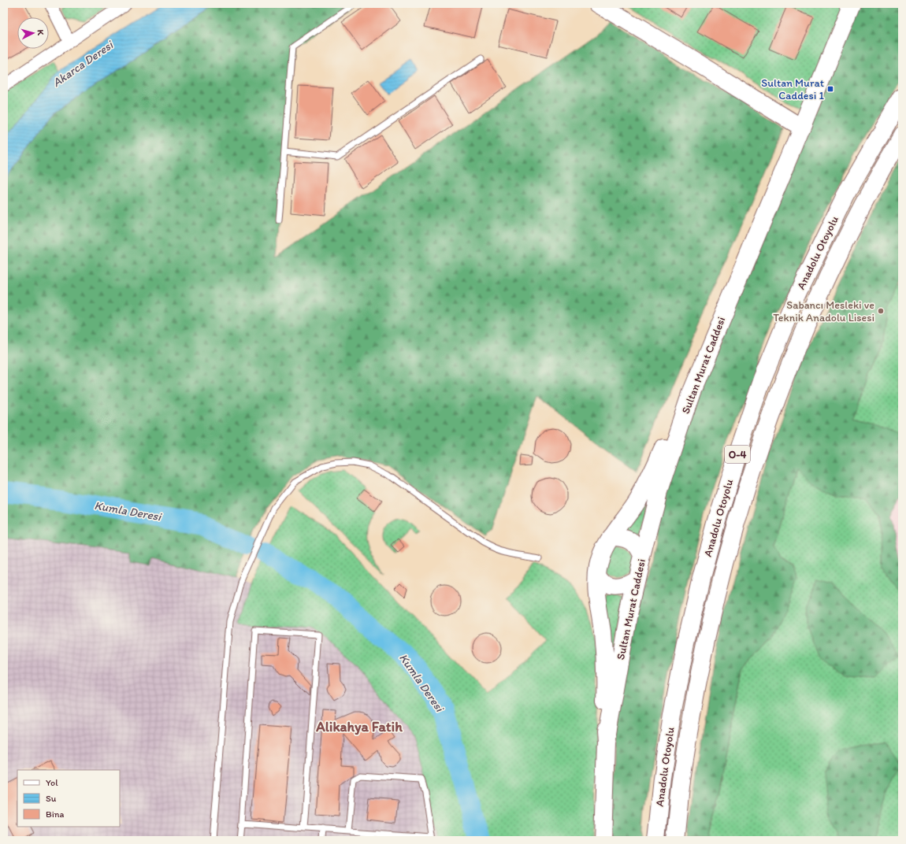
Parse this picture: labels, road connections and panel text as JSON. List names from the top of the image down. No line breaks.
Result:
{"streets":{"main road":["Anadolu Otoyolu","Sultan Murat Caddesi","O-4"]},"districts":["Alikahya Fatih"],"water":["Akarca Deresi","Kumla Deresi"],"places":{"transit":["Sultan Murat Caddesi 1"],"other":["Sabancı Mesleki ve Teknik Anadolu Lisesi"]},"legend":["Yol","Su","Bina"],"north":"right"}
